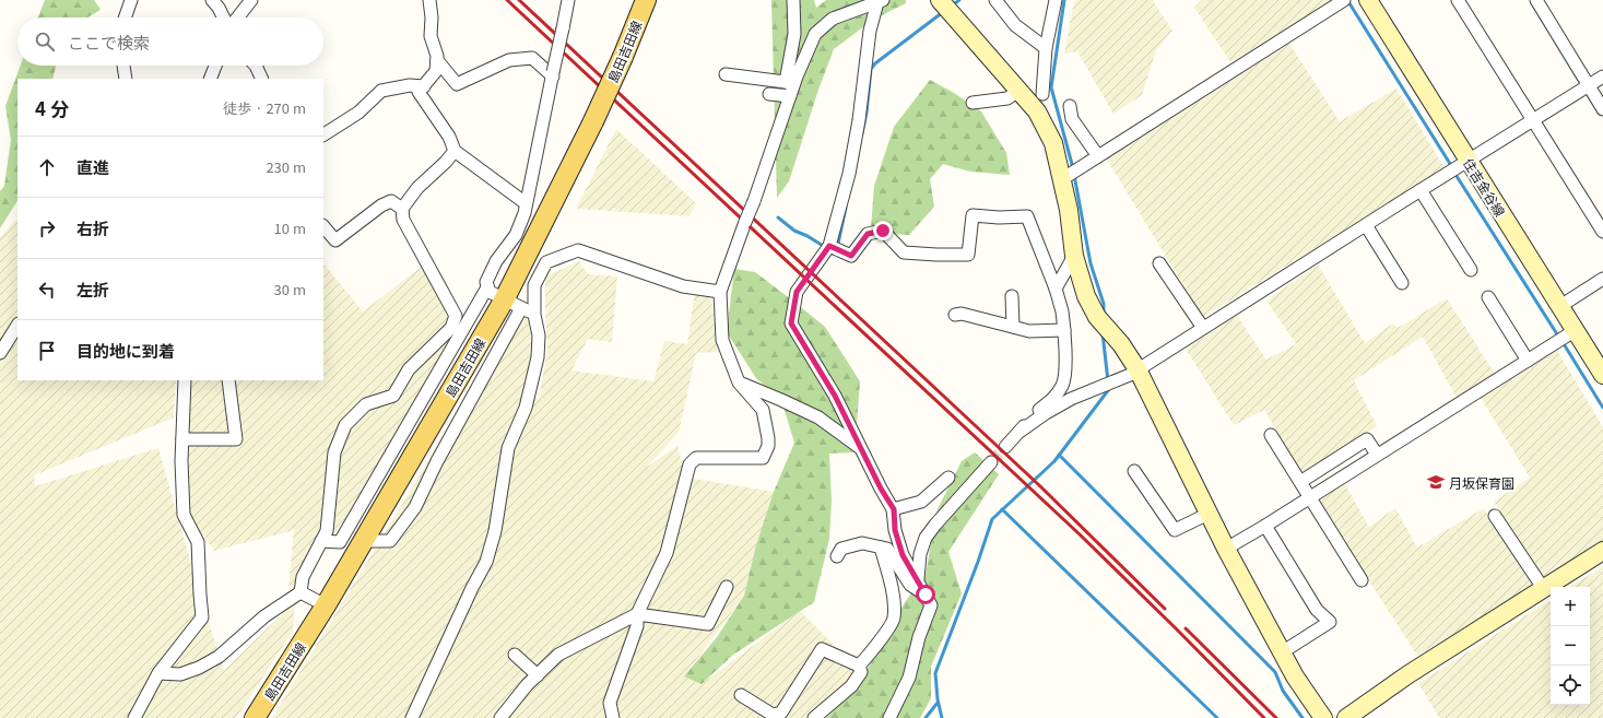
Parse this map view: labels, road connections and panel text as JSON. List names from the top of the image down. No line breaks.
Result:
{"streets":{"main road":["島田吉田線"],"street":["住吉金谷線"]},"places":{"school or university":["月坂保育園"]},"page":{"search":"ここで検索","heading":["4 分","徒歩 · 270 m"],"list":[["直進","230 m"],["右折","10 m"],["左折","30 m"],"目的地に到着"],"map_buttons":["+","−"]}}
